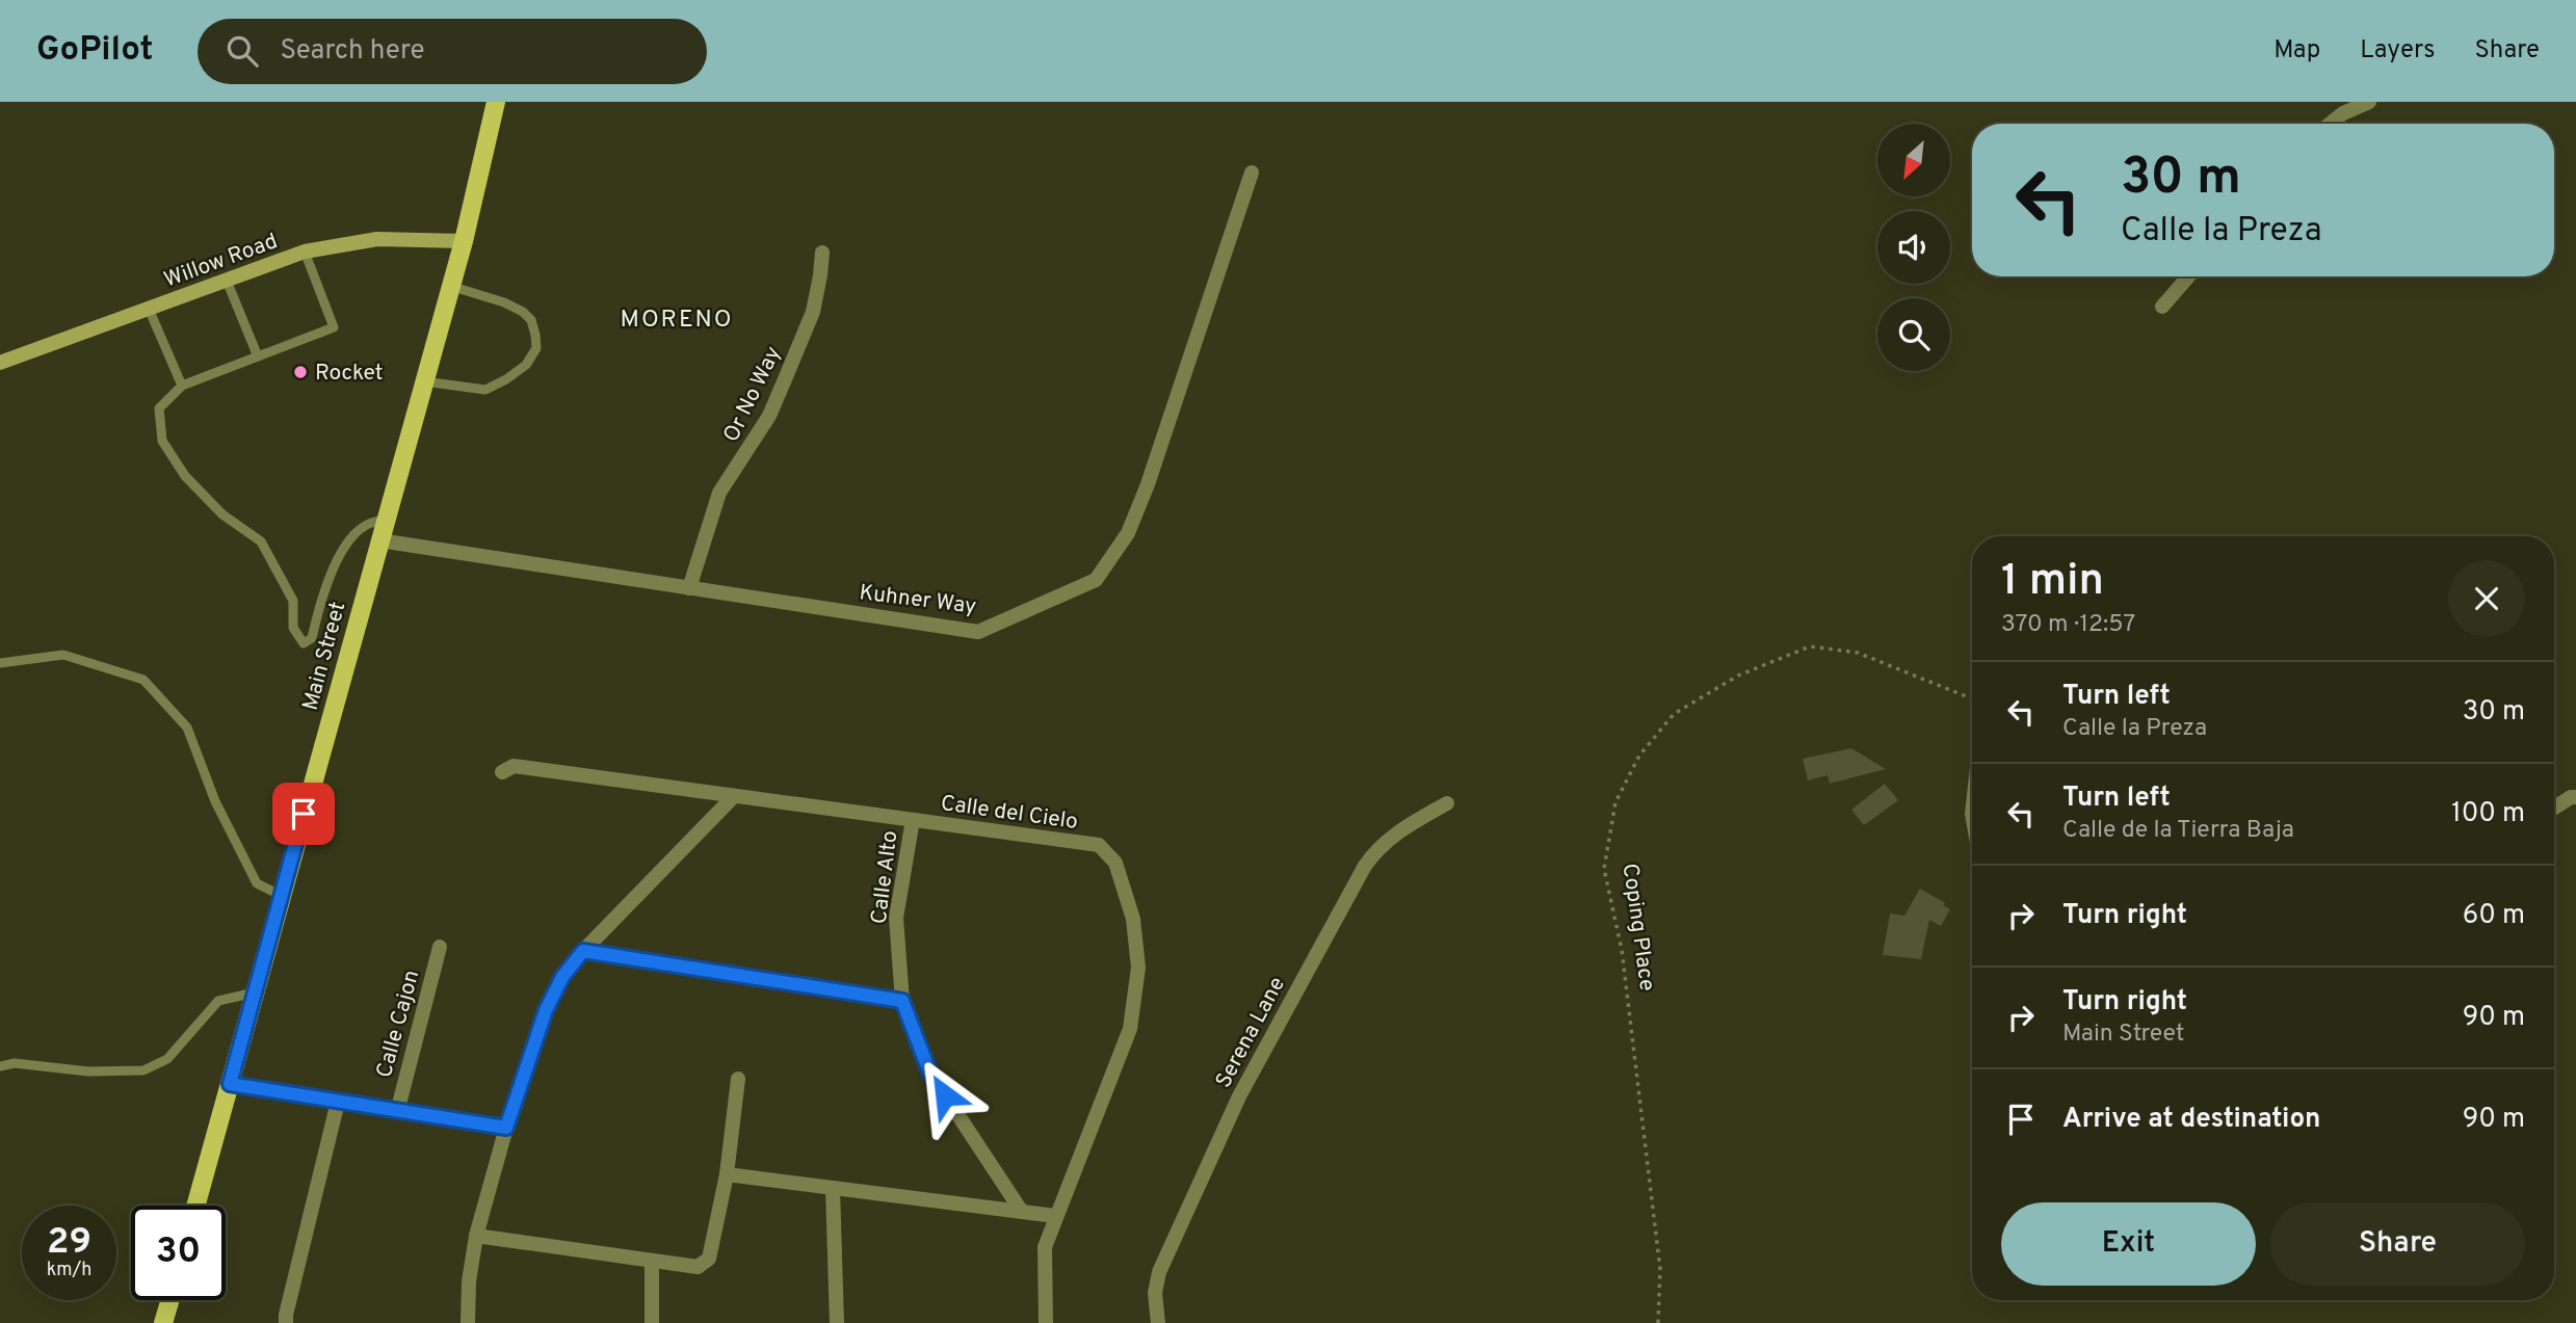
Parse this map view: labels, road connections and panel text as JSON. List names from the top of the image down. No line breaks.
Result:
{"streets":{"main road":["Willow Road","Main Street"],"street":["Or No Way","Kuhner Way","Calle del Cielo","Calle Alto","Calle Cajon","Serena Lane"],"path":["Coping Place"]},"crossings":[["Willow Road","Main Street"],["Or No Way","Kuhner Way"],["Kuhner Way","Main Street"],["Calle del Cielo","Calle Alto"]],"districts":["MORENO"],"places":["Rocket"],"north":"bottom left","page":{"header":"GoPilot","search":"Search here","nav":["Map","Layers","Share"],"turn":["30 m","Calle la Preza"],"heading":["1 min","370 m · 12:57"],"list":[{"name":"Turn left","note":"Calle la Preza","value":"30 m"},{"name":"Turn left","note":"Calle de la Tierra Baja","value":"100 m"},{"name":"Turn right","value":"60 m"},{"name":"Turn right","note":"Main Street","value":"90 m"},{"name":"Arrive at destination","value":"90 m"}],"buttons":["Exit","Share"],"speed":"29 km/h","limit":"30"}}
